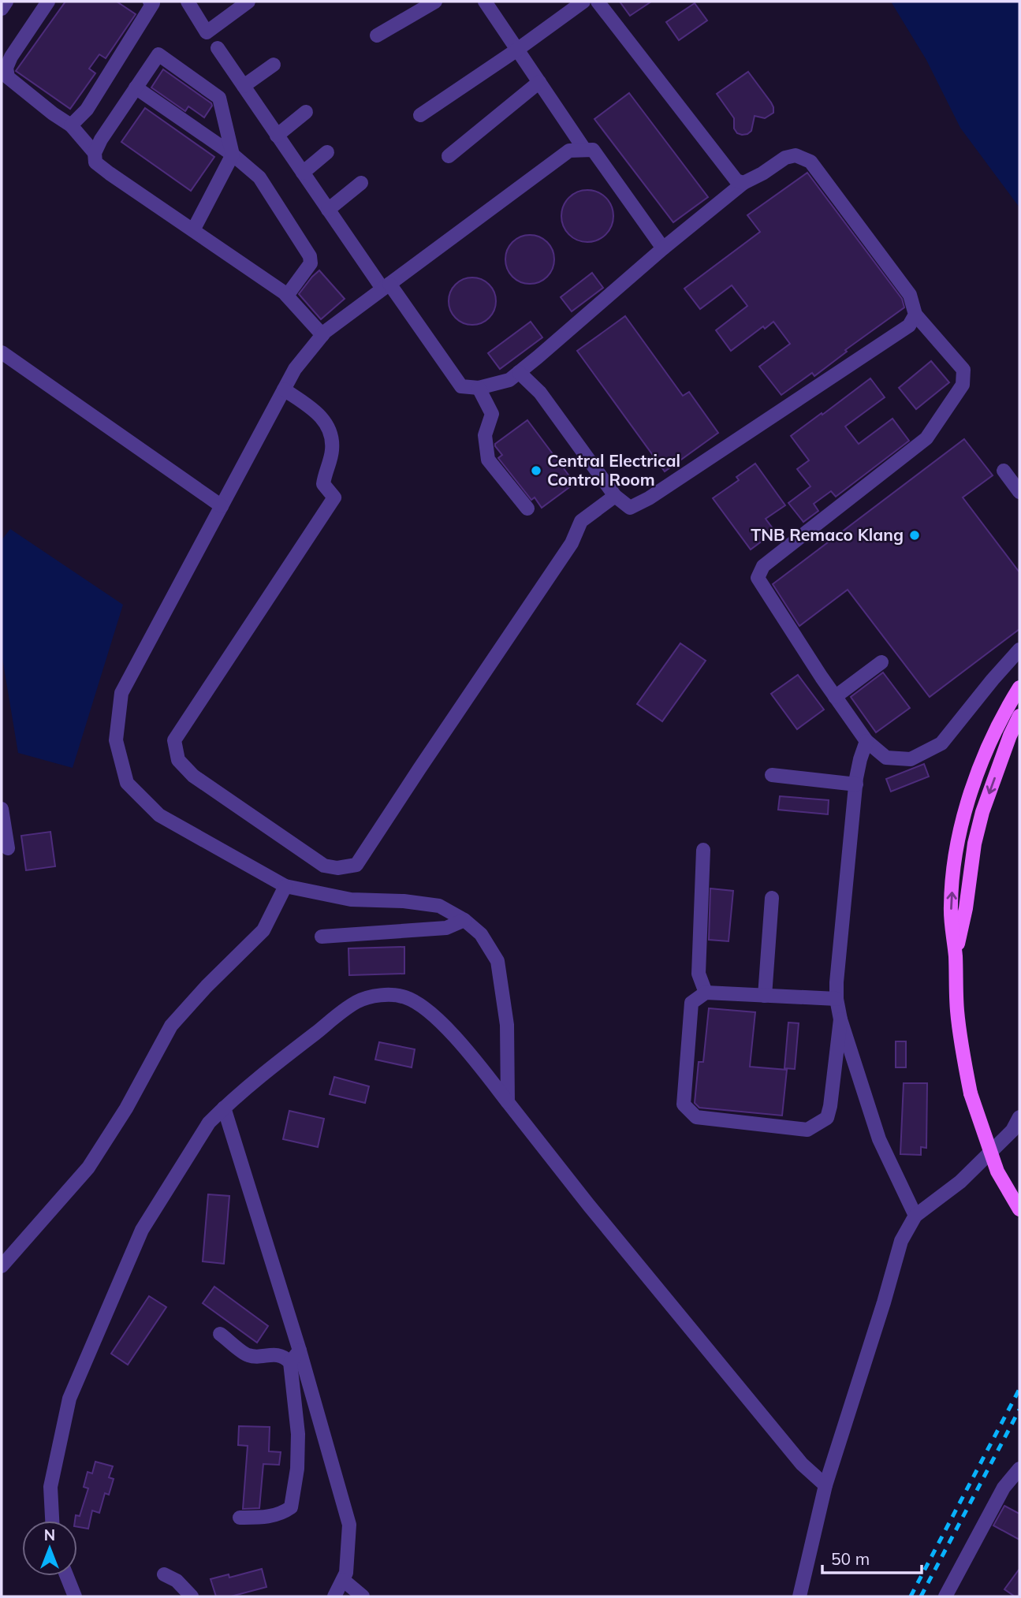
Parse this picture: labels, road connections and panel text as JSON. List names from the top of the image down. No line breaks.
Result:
{"places":["Central Electrical Control Room","TNB Remaco Klang"],"scale_bar":"50 m","north":"top"}
